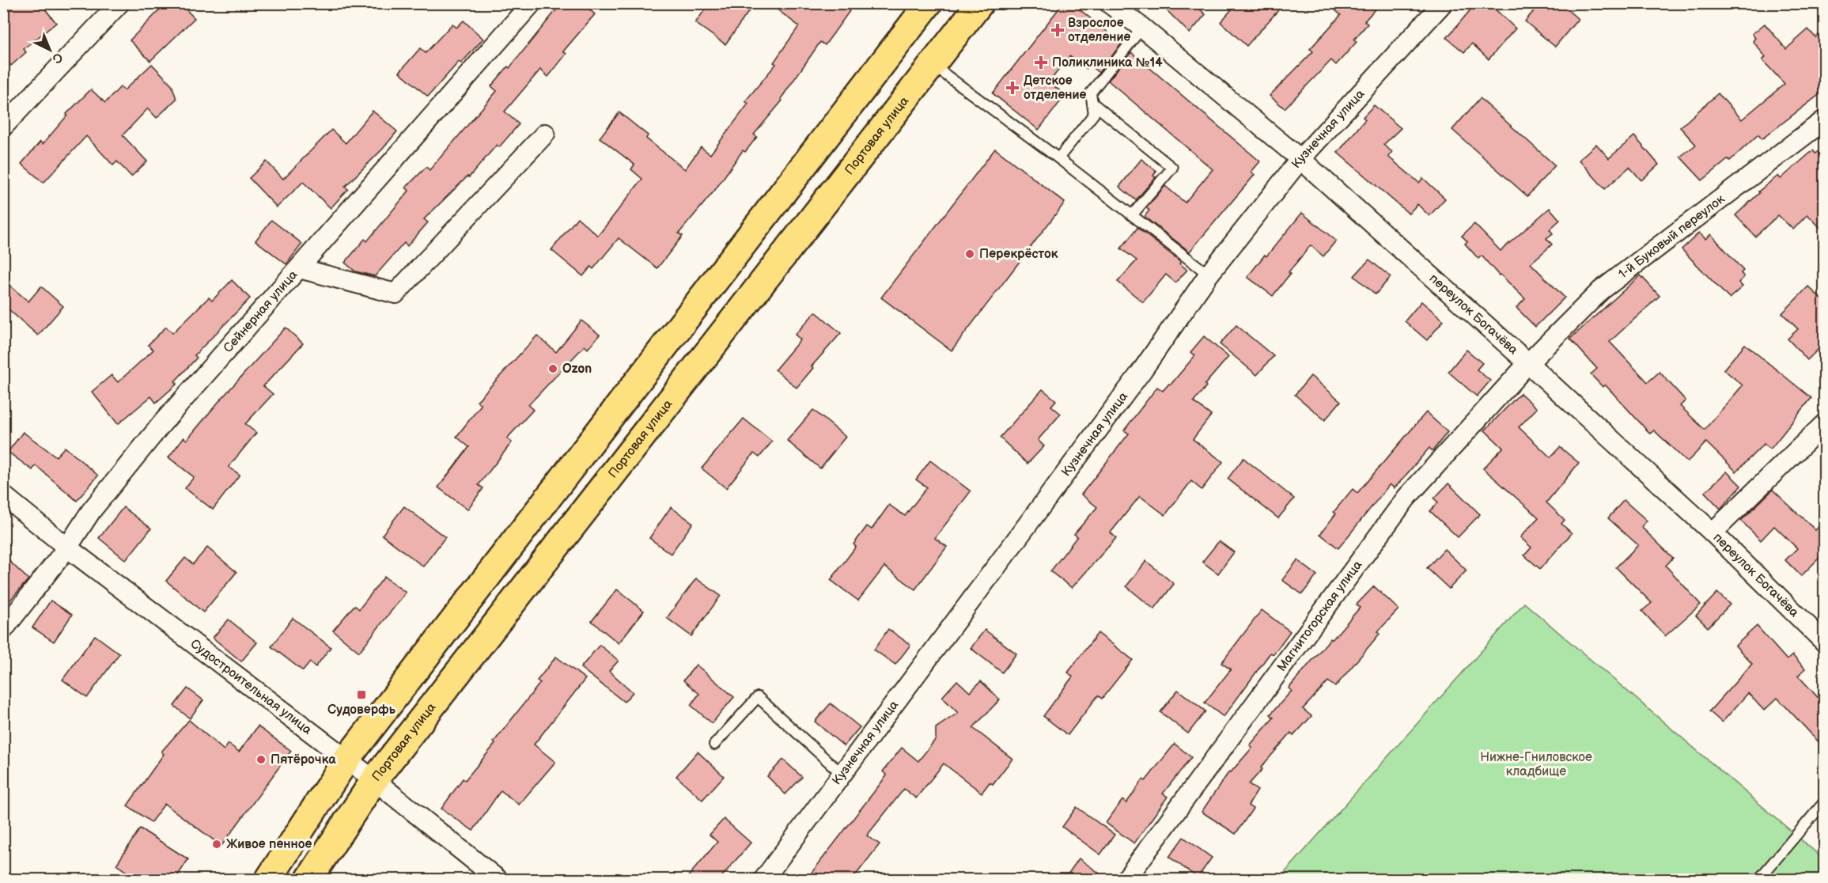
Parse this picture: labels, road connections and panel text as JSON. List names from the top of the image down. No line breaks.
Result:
{"streets":{"main road":["Портовая улица"],"street":["Кузнечная улица","1-й Буковый переулок","Сейнерная улица","переулок Богачёва","Магнитогорская улица","Судостроительная улица"]},"crossings":[["Кузнечная улица","переулок Богачёва"],["Портовая улица","Судостроительная улица"],["1-й Буковый переулок","переулок Богачёва"],["1-й Буковый переулок","Магнитогорская улица"],["Сейнерная улица","Судостроительная улица"],["переулок Богачёва","Магнитогорская улица"]],"parks":["Нижне-Гниловское кладбище"],"places":{"health":["Взрослое отделение","Поликлиника №14","Детское отделение"],"other":["Перекрёсток","Ozon","Пятёрочка","Живое пенное"],"transit":["Судоверфь"]},"north":"bottom right"}
